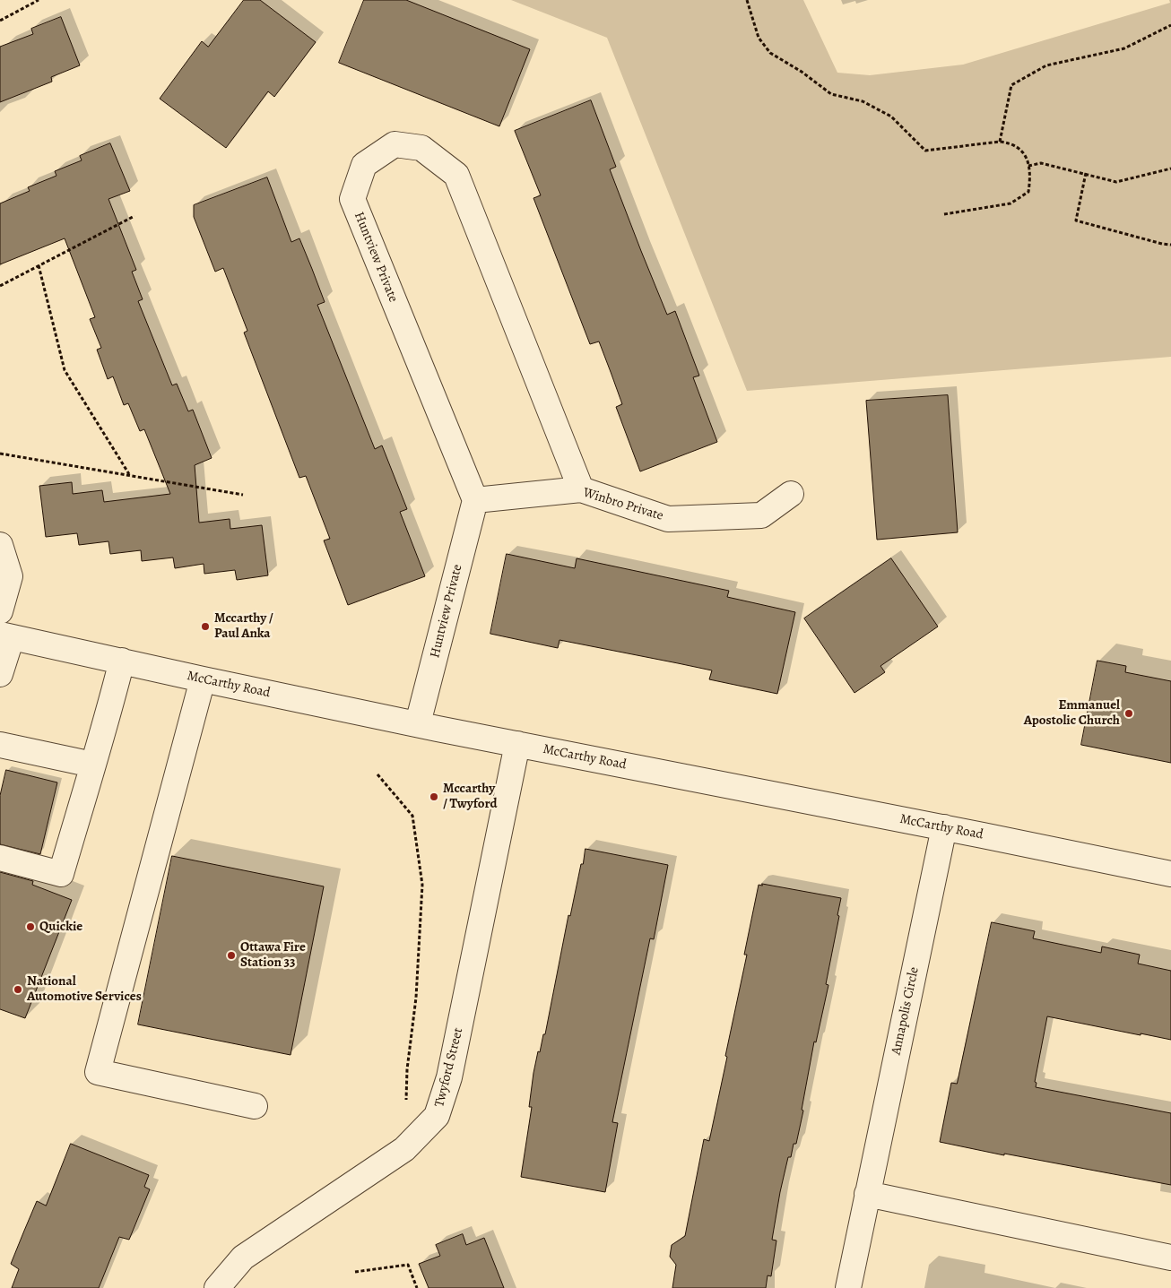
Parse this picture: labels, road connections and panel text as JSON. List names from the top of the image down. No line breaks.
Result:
{"streets":{"street":["Huntview Private","Winbro Private","McCarthy Road","Annapolis Circle","Twyford Street"]},"crossings":[["Huntview Private","Winbro Private"],["Huntview Private","McCarthy Road"],["McCarthy Road","Annapolis Circle"],["McCarthy Road","Twyford Street"]],"places":["Mccarthy / Paul Anka","Emmanuel Apostolic Church","Mccarthy / Twyford","Quickie","Ottawa Fire Station 33","National Automotive Services"]}
